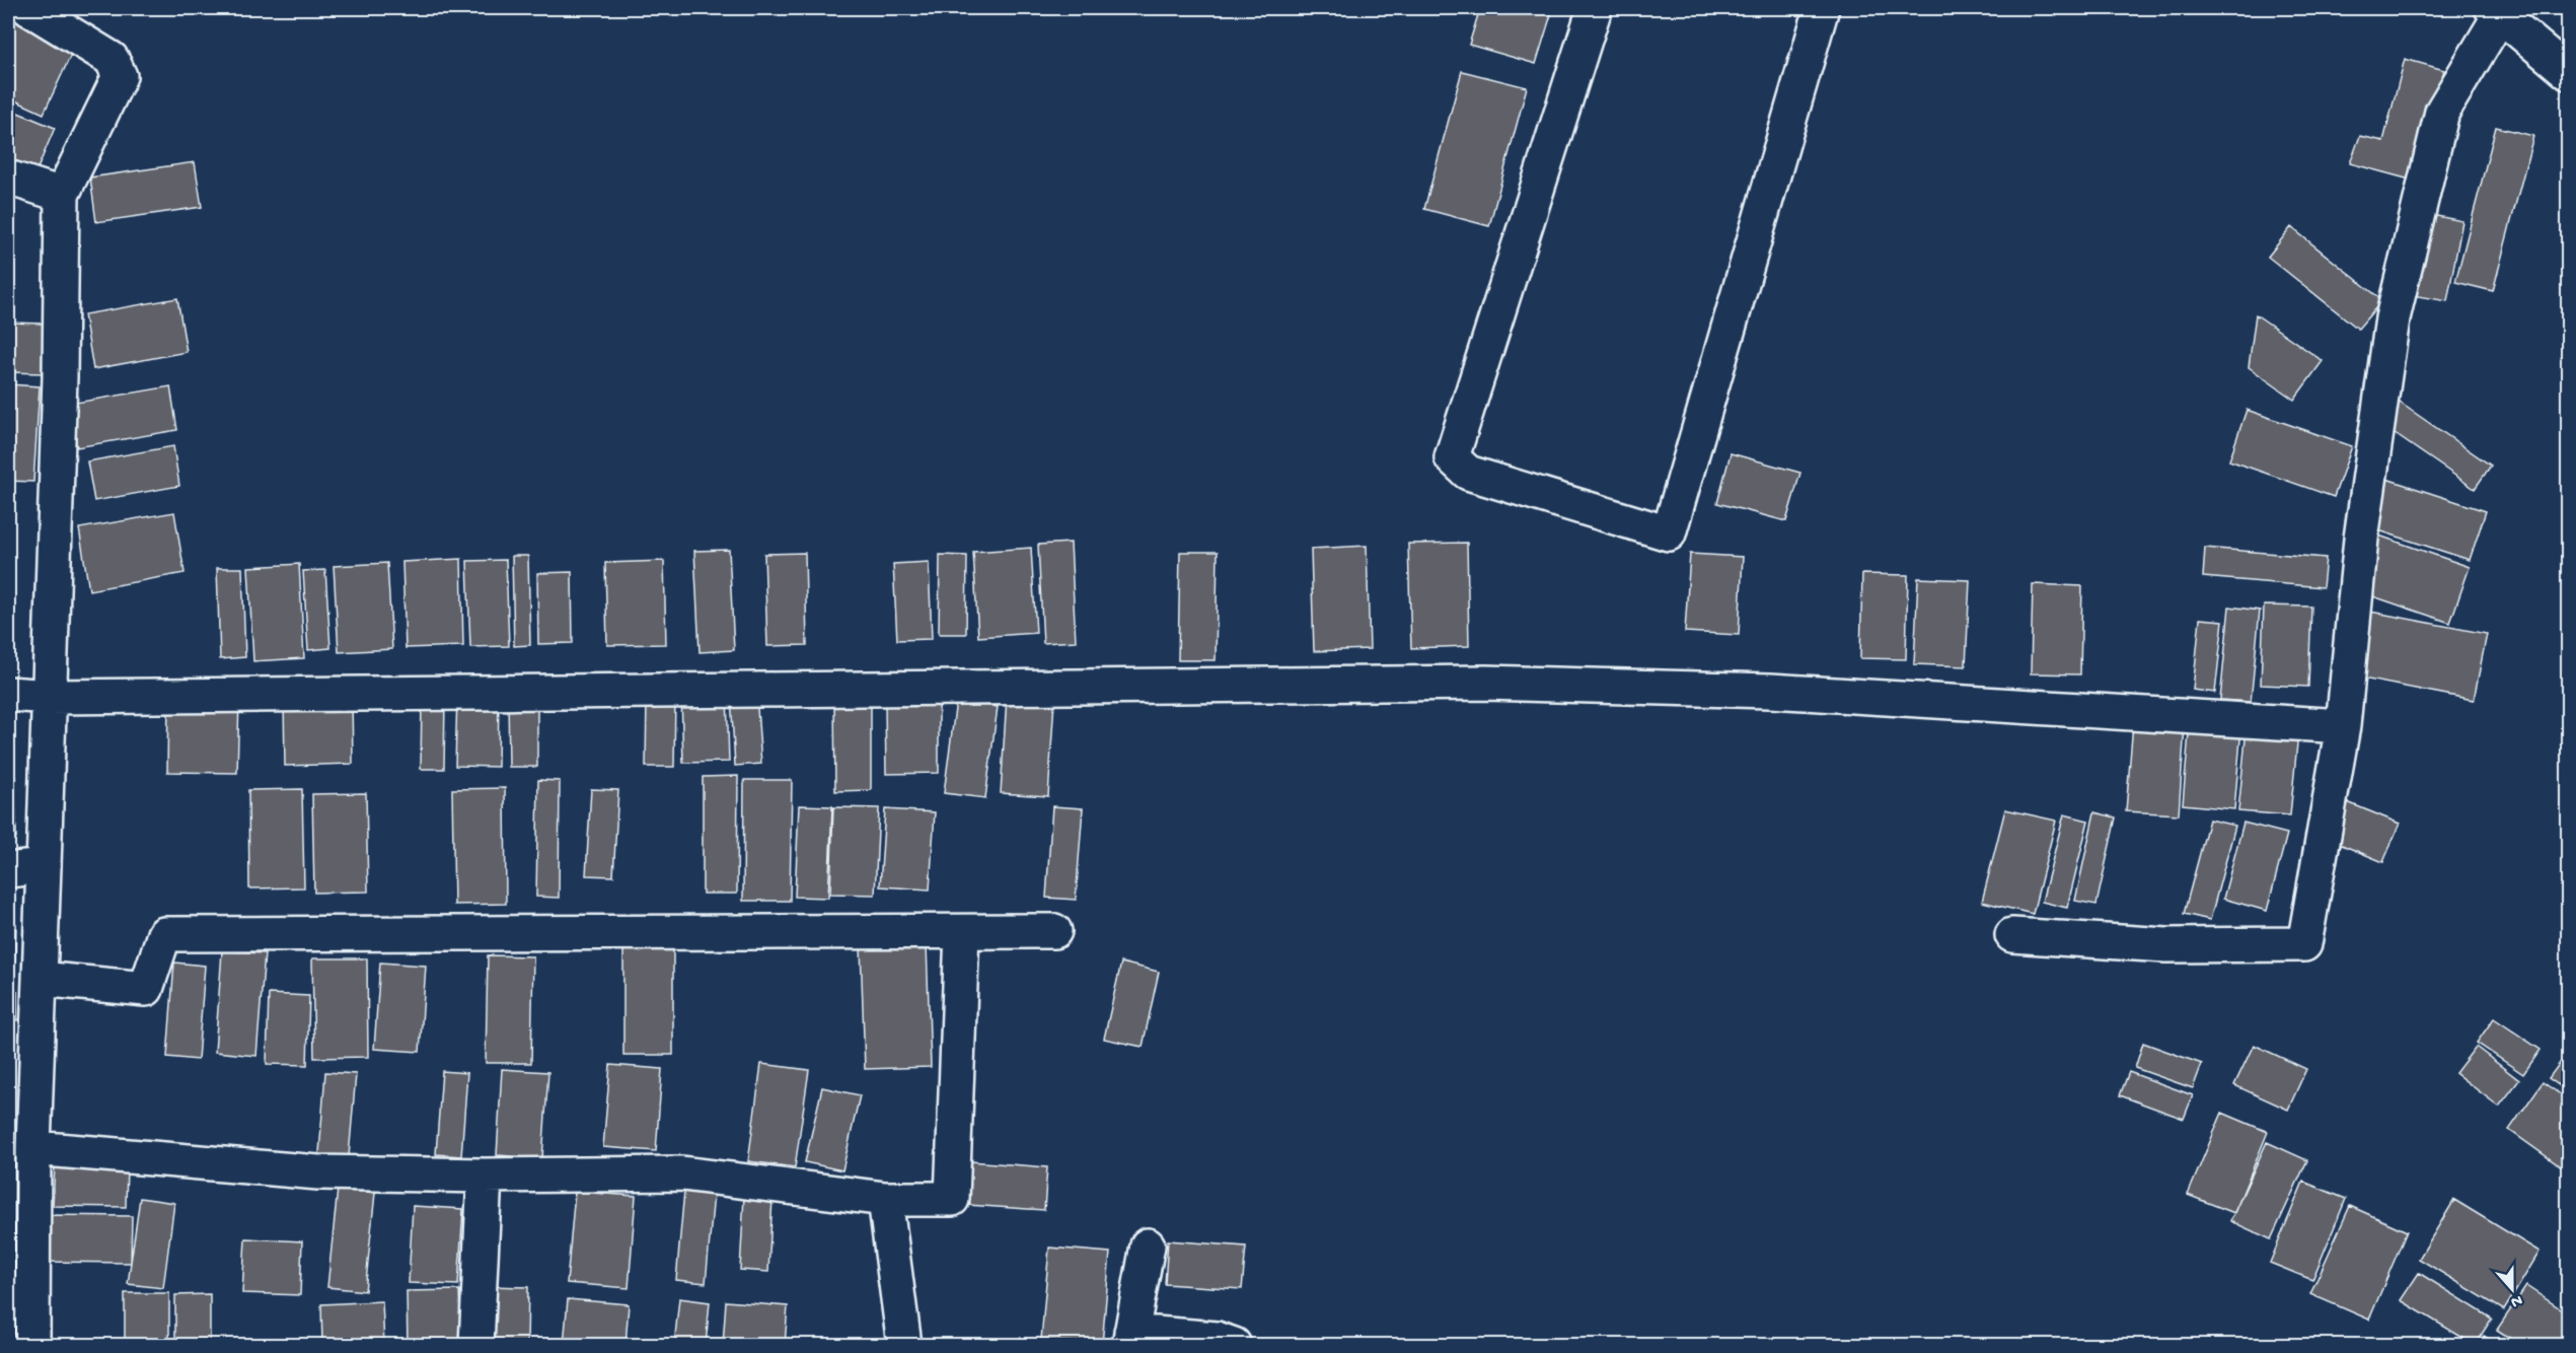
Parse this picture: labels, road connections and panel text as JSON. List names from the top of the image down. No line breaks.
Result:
{"north":"bottom"}
